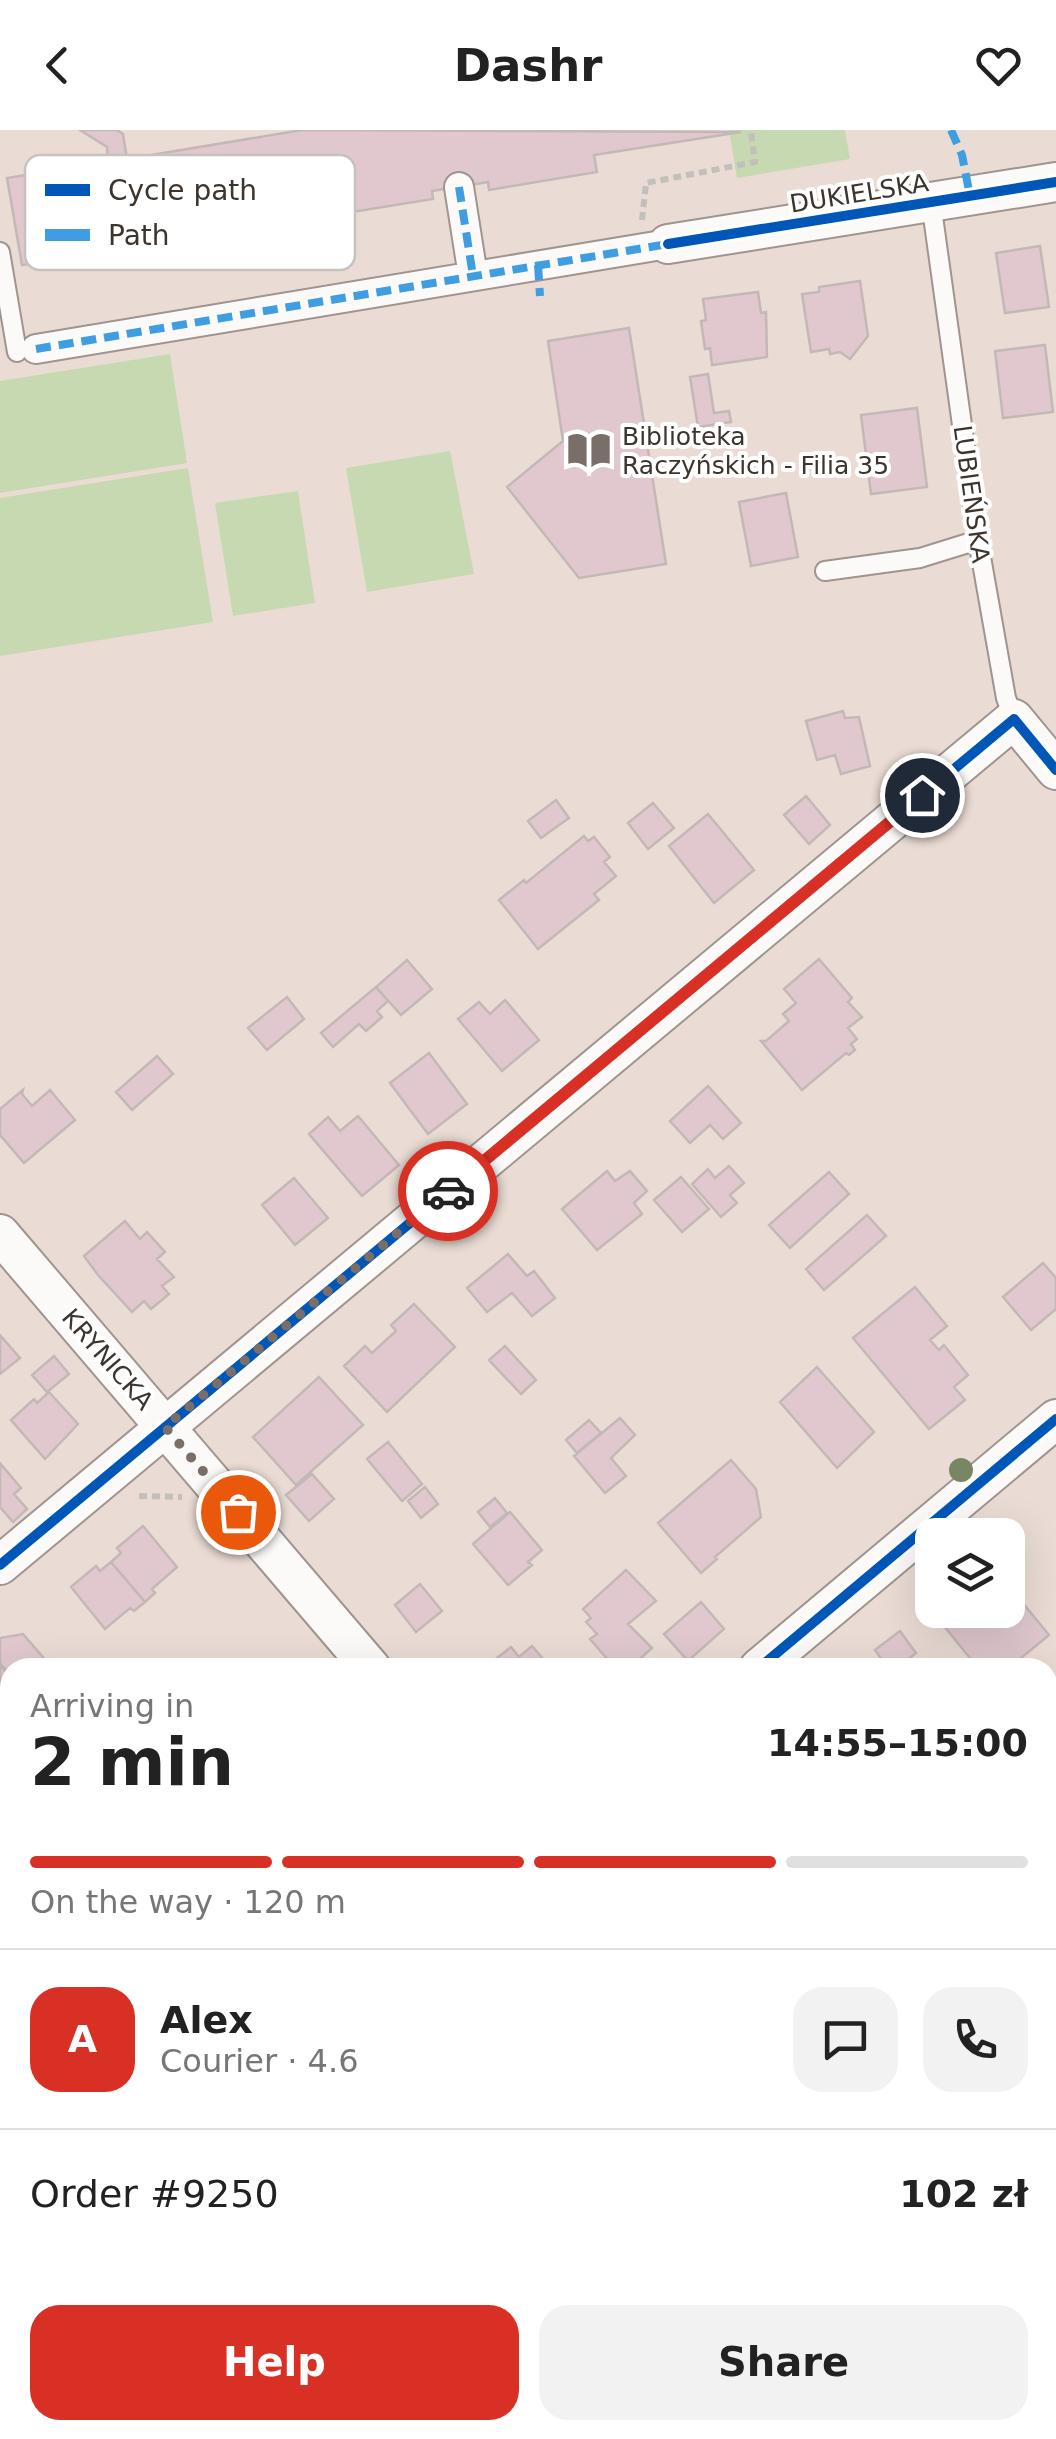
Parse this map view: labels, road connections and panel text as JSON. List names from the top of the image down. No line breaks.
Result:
{"streets":{"street":["DUKIELSKA","LUBIEŃSKA","KRYNICKA"]},"crossings":[["DUKIELSKA","LUBIEŃSKA"]],"places":{"library":["Biblioteka Raczyńskich - Filia 35"]},"legend":["Cycle path","Path"],"page":{"header":"Dashr","heading":["2 min","Arriving in","14:55–15:00"],"panel":["Alex","Courier · 4.6","Order #9250","102 zł"],"bar":"On the way · 120 m","round":"A","buttons":["Help","Share"]}}
